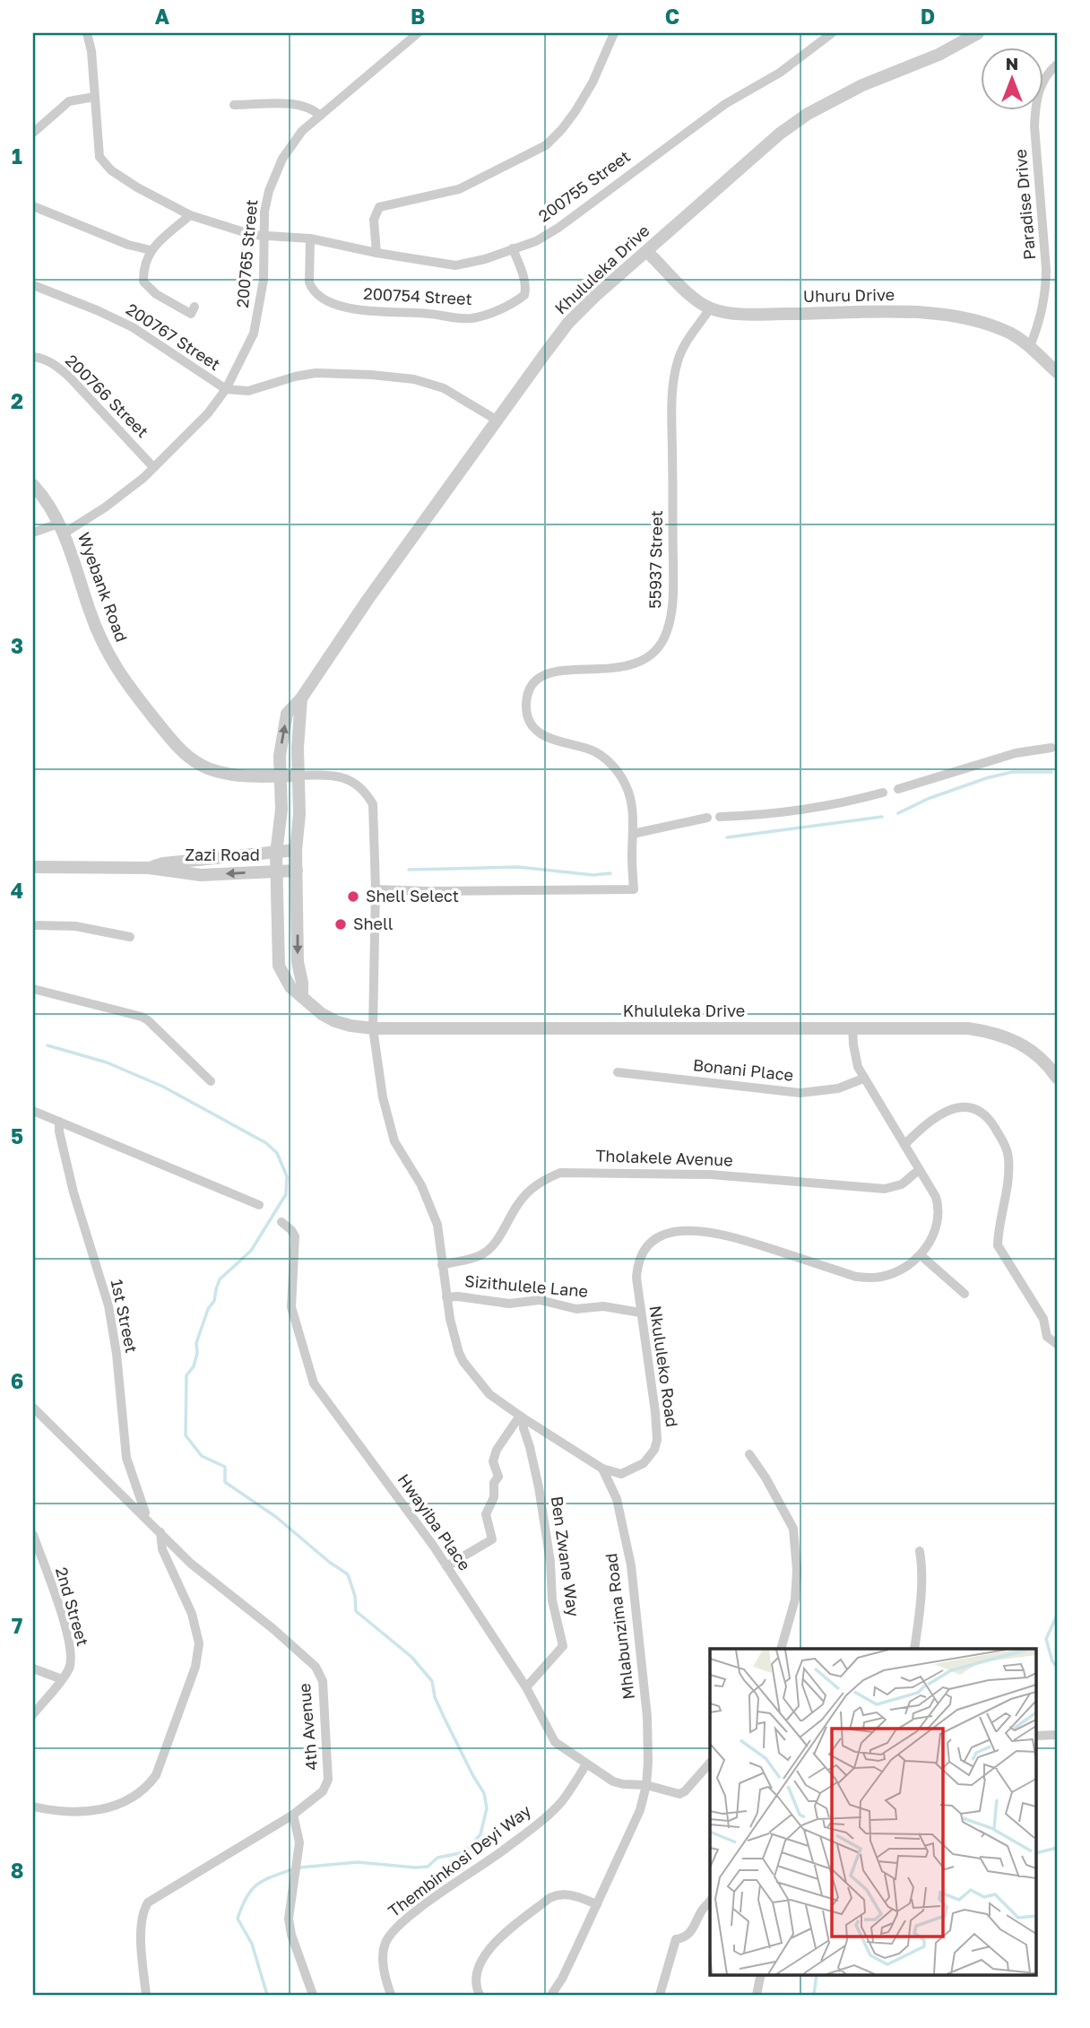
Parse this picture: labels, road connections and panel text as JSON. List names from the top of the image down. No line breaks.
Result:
{"streets":{"street":["200755 Street","Paradise Drive","200765 Street","Khululeka Drive","Uhuru Drive","200754 Street","200767 Street","200766 Street","55937 Street","Wyebank Road","Zazi Road","Bonani Place","Tholakele Avenue","Sizithulele Lane","1st Street","Nkululeko Road","Hwayiba Place","Ben Zwane Way","2nd Street","Mhlabunzima Road","4th Avenue","Thembinkosi Deyi Way"]},"crossings":[["200755 Street","200765 Street"],["200755 Street","200754 Street"],["Paradise Drive","Uhuru Drive"],["200765 Street","200767 Street"],["200765 Street","200766 Street"],["200765 Street","Wyebank Road"],["Khululeka Drive","Uhuru Drive"],["Khululeka Drive","Wyebank Road"],["Khululeka Drive","Zazi Road"],["Khululeka Drive","Nkululeko Road"],["Uhuru Drive","55937 Street"],["55937 Street","Nkululeko Road"],["Wyebank Road","Nkululeko Road"],["Bonani Place","Nkululeko Road"],["Tholakele Avenue","Nkululeko Road"],["Sizithulele Lane","Nkululeko Road"],["1st Street","4th Avenue"],["Nkululeko Road","Ben Zwane Way"],["Nkululeko Road","Mhlabunzima Road"],["Hwayiba Place","Ben Zwane Way"],["Hwayiba Place","Mhlabunzima Road"],["Hwayiba Place","Thembinkosi Deyi Way"]],"places":["Shell Select","Shell"],"north":"top","grid":{"columns":["A","B","C","D"],"rows":["1","2","3","4","5","6","7","8"]}}
